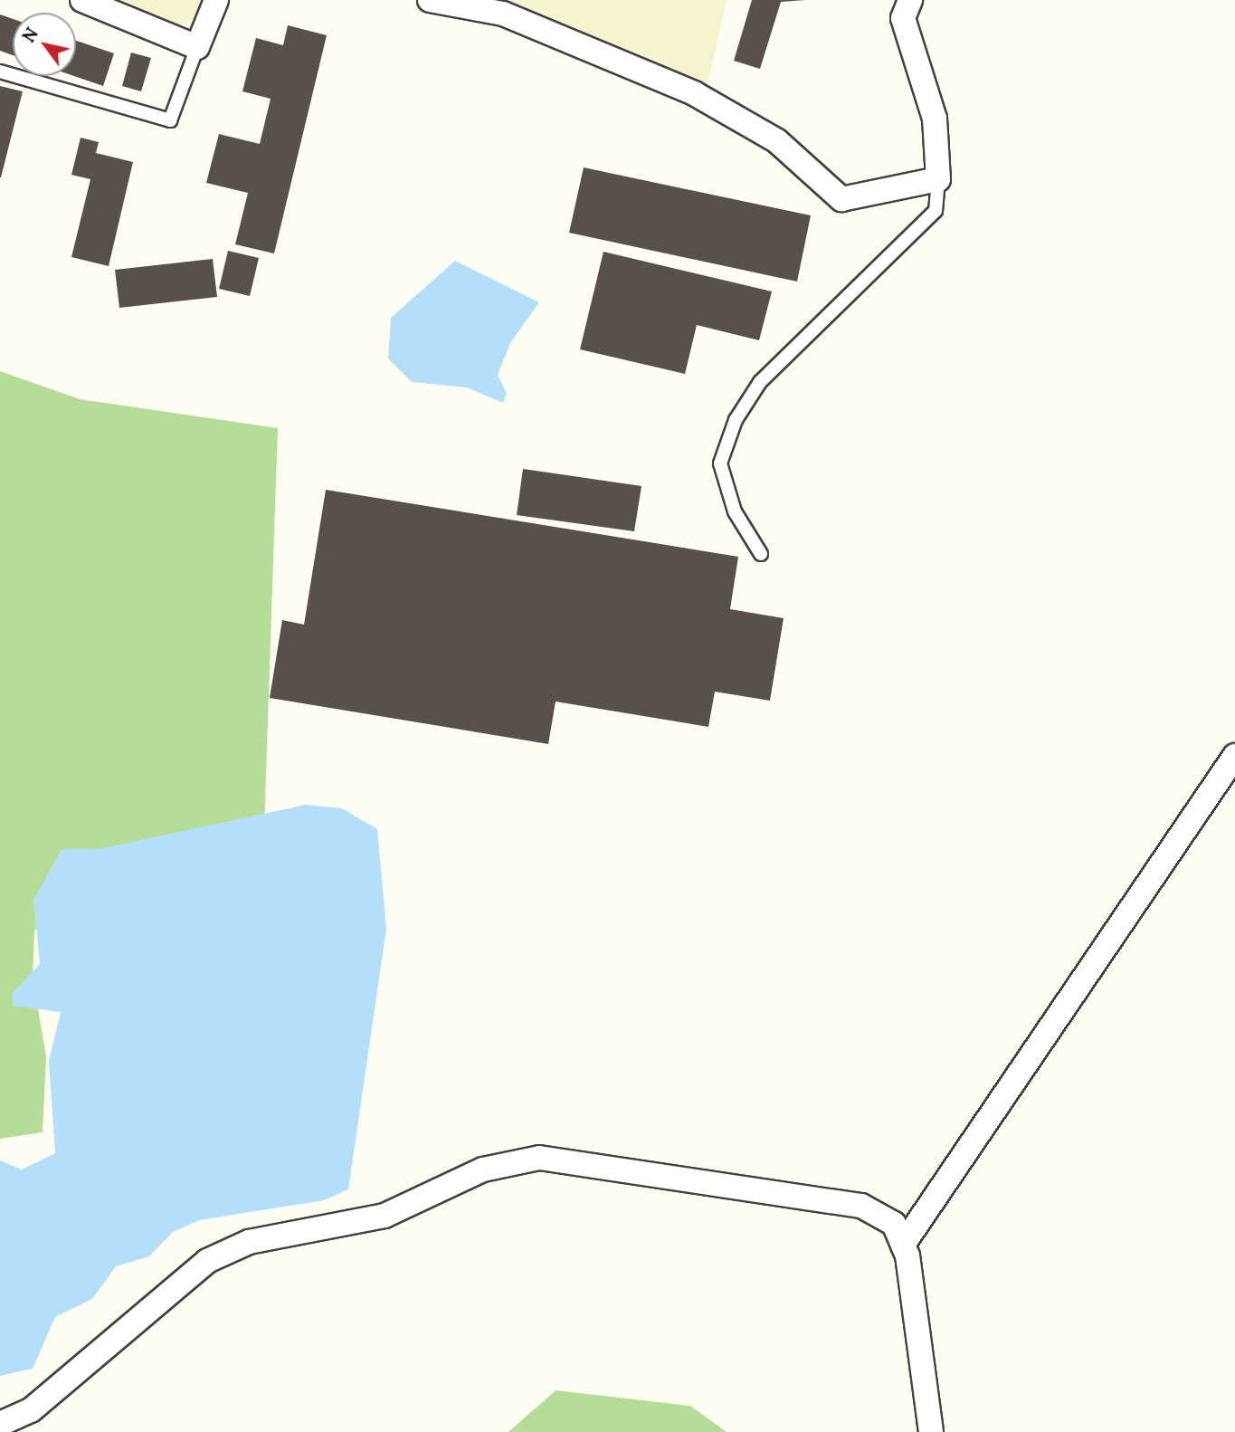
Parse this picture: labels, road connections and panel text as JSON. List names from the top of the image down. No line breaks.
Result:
{"north":"top left"}
